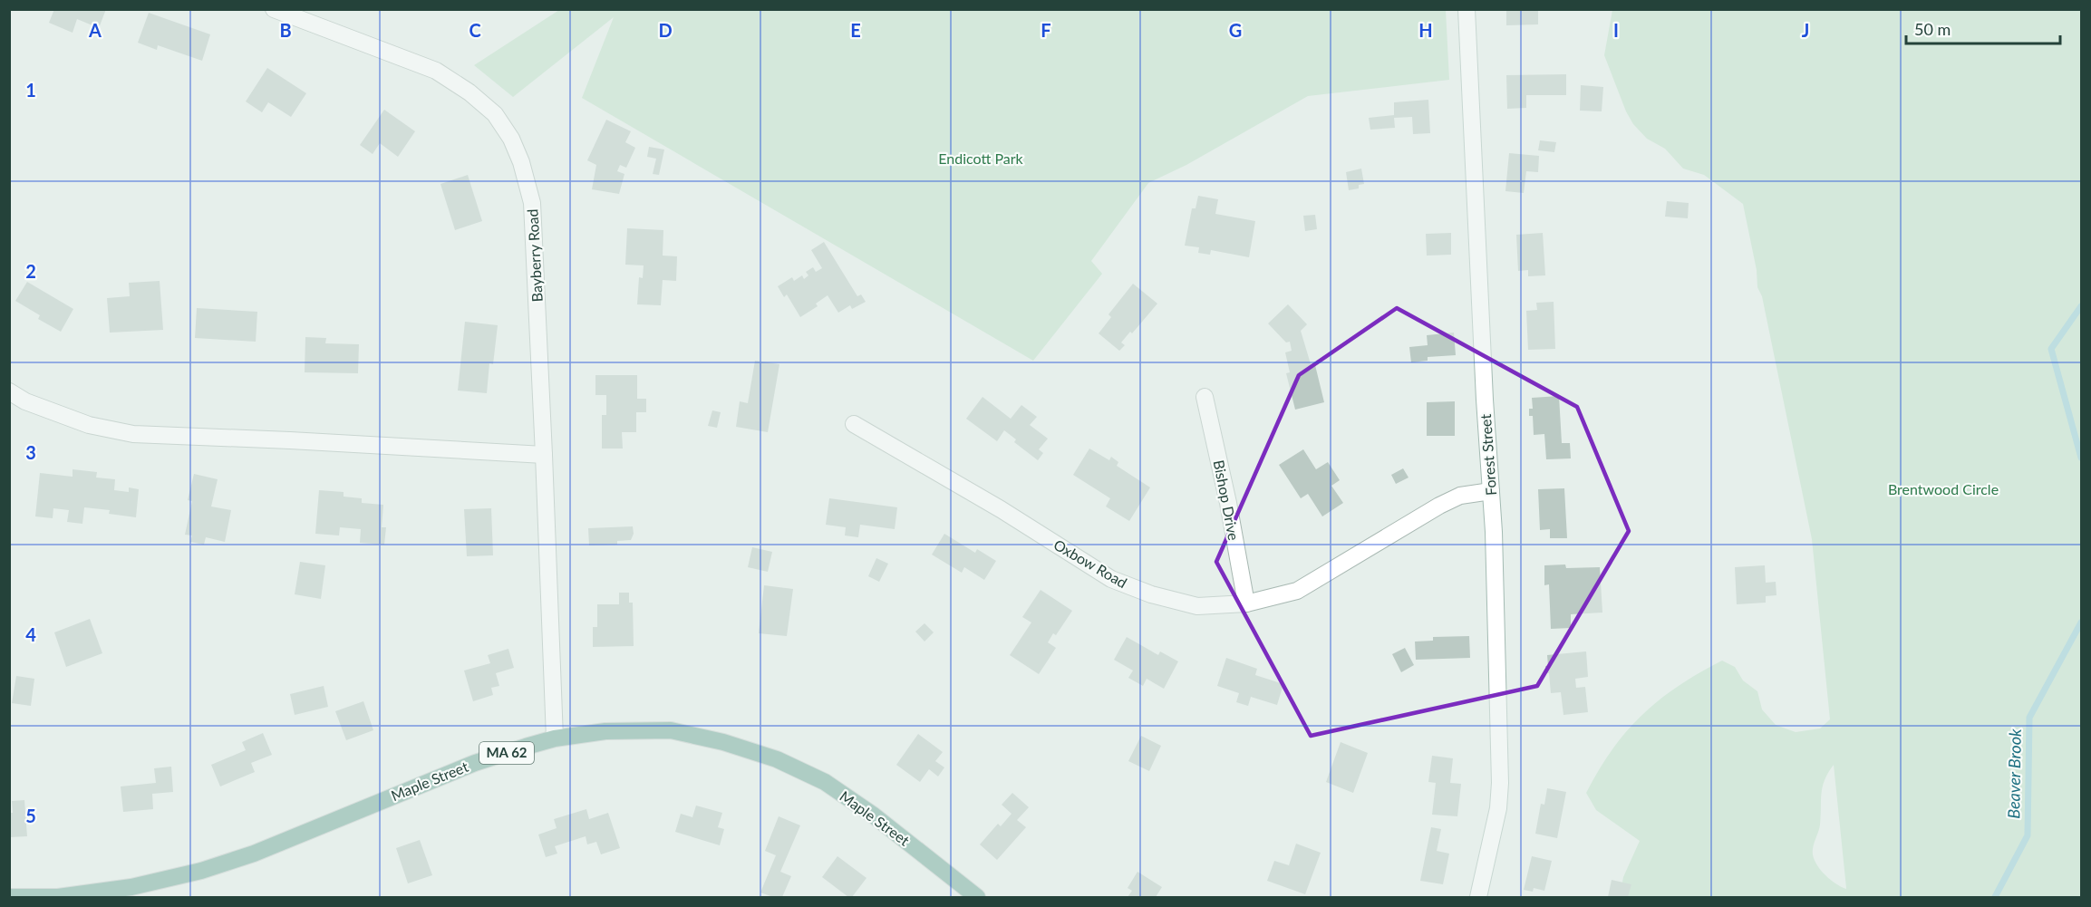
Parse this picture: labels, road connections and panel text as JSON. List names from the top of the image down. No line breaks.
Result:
{"streets":{"main road":["MA 62","Maple Street"],"street":["Bayberry Road","Forest Street","Bishop Drive","Oxbow Road"]},"crossings":[["Bayberry Road","Maple Street"],["Forest Street","Oxbow Road"],["Bishop Drive","Oxbow Road"]],"water":["Beaver Brook"],"parks":["Endicott Park","Brentwood Circle"],"scale_bar":"50 m","grid":{"columns":["A","B","C","D","E","F","G","H","I","J"],"rows":["1","2","3","4","5"]}}
